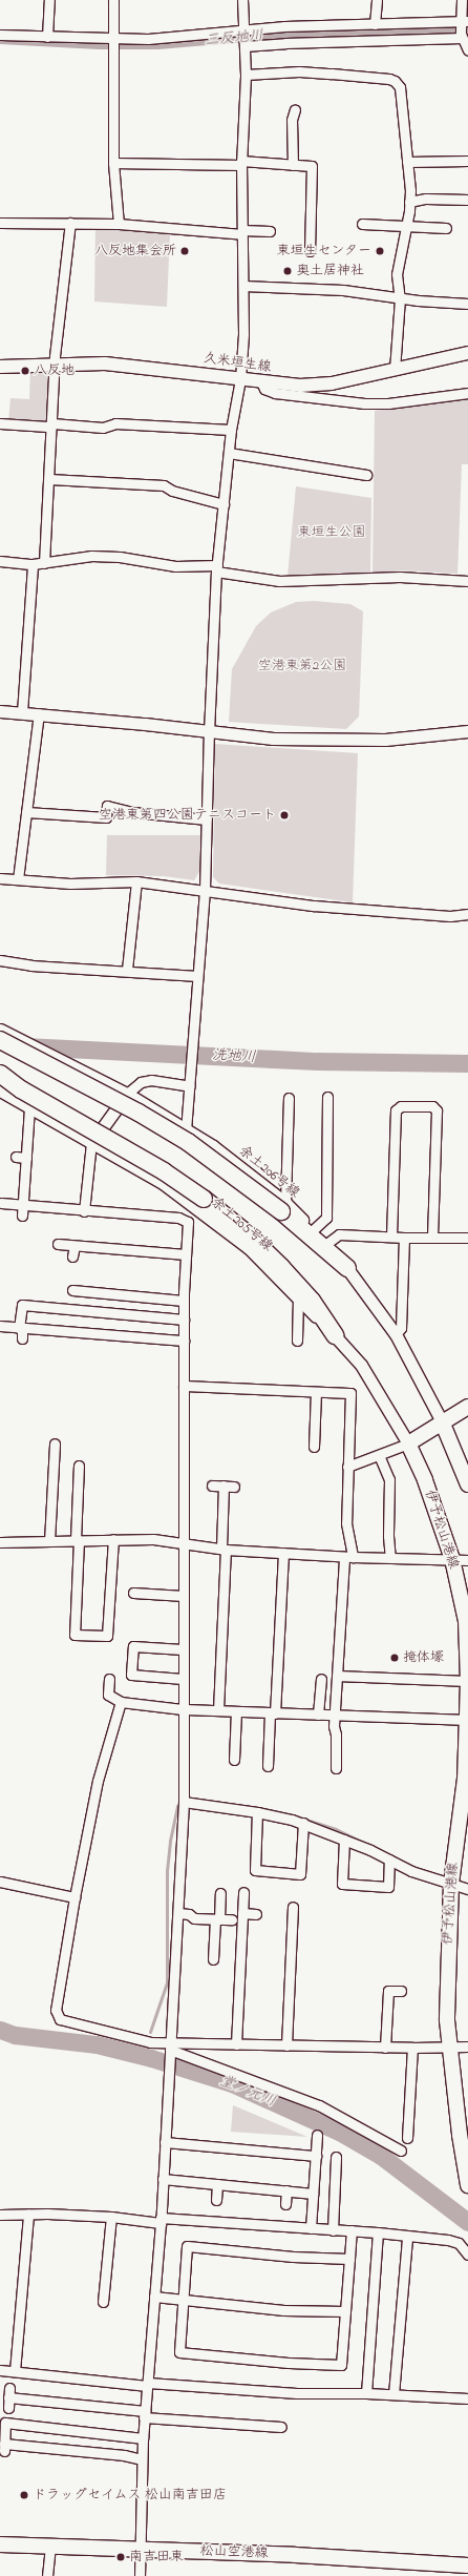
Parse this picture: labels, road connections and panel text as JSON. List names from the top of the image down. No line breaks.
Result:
{"streets":{"main road":["久米垣生線","伊予松山港線","松山空港線"],"street":["余土206号線","余土205号線"]},"crossings":[["余土205号線","伊予松山港線"]],"water":["三反地川","洗地川","堂ノ元川"],"parks":["東垣生公園","空港東第2公園"],"places":["八反地集会所","東垣生センター","奥土居神社","八反地","空港東第四公園テニスコート","掩体壕","ドラッグセイムス 松山南吉田店","南吉田東"]}
